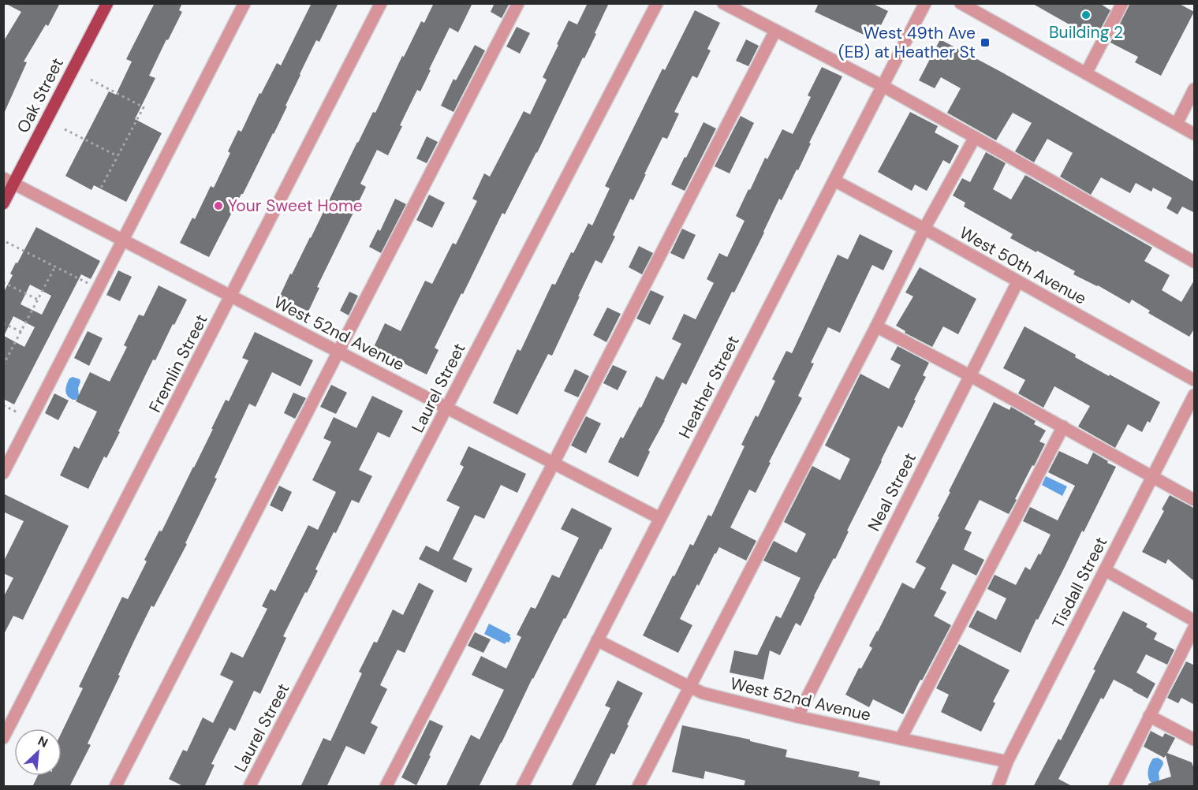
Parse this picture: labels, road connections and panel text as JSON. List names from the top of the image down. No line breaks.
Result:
{"streets":{"main road":["Oak Street"],"street":["West 50th Avenue","West 52nd Avenue","Fremlin Street","Heather Street","Laurel Street","Neal Street","Tisdall Street"]},"crossings":[["Oak Street","West 52nd Avenue"],["West 50th Avenue","Heather Street"],["West 50th Avenue","Neal Street"],["West 52nd Avenue","Fremlin Street"],["West 52nd Avenue","Heather Street"],["West 52nd Avenue","Laurel Street"],["West 52nd Avenue","Neal Street"],["West 52nd Avenue","Tisdall Street"]],"places":{"other":["Building 2","Your Sweet Home"],"transit":["West 49th Ave (EB) at Heather St"]},"north":"top right"}
